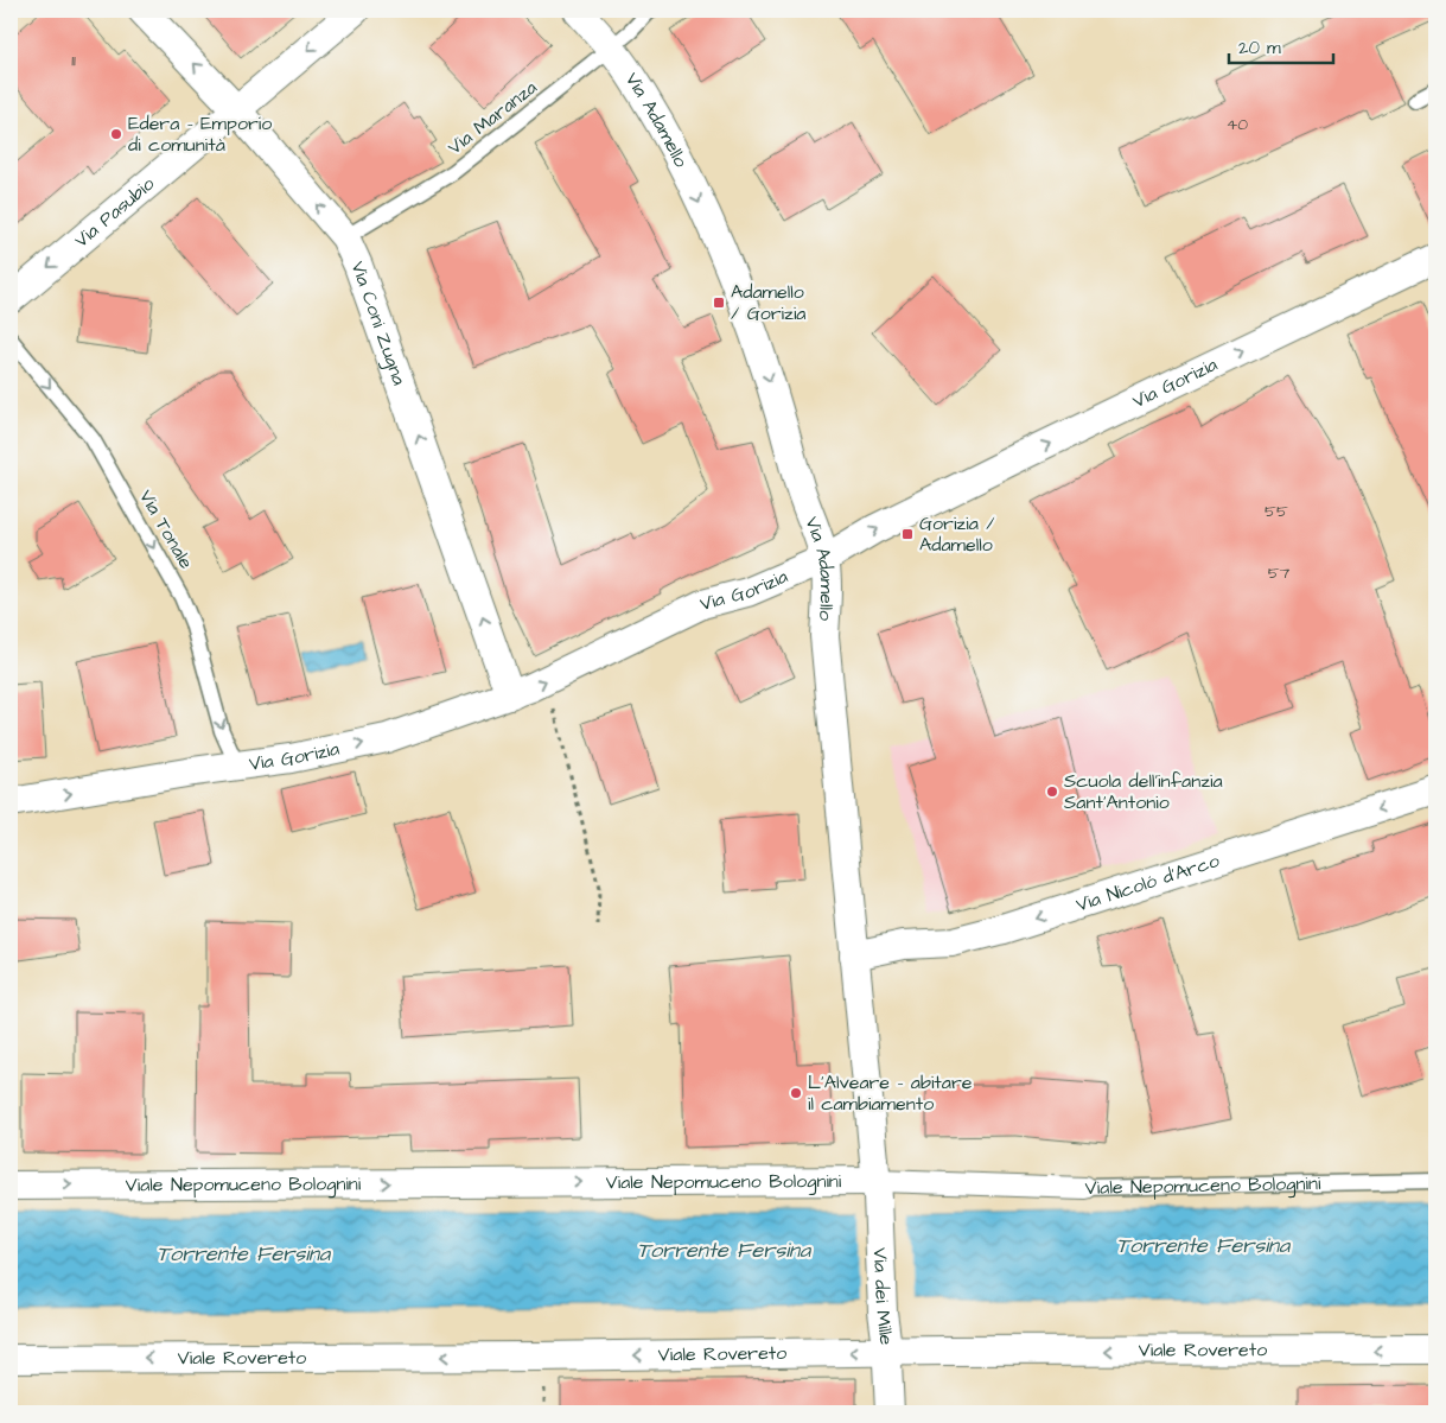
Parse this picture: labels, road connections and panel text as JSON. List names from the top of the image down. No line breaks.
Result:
{"streets":{"street":["Via Adamello","Via Pasubio","Via Coni Zugna","Via Gorizia","Via Nicoló d'Arco","Viale Nepomuceno Bolognini","Via dei Mille","Viale Rovereto"],"lane":["Via Maranza","Via Tonale"]},"crossings":[["Via Maranza","Via Adamello"],["Via Maranza","Via Coni Zugna"],["Via Adamello","Via Gorizia"],["Via Adamello","Via Nicoló d'Arco"],["Via Adamello","Viale Nepomuceno Bolognini"],["Via Adamello","Via dei Mille"],["Via Pasubio","Via Coni Zugna"],["Via Coni Zugna","Via Gorizia"],["Via Gorizia","Via Tonale"],["Viale Nepomuceno Bolognini","Via dei Mille"],["Via dei Mille","Viale Rovereto"]],"one_way":["Via Adamello","Via Pasubio","Via Coni Zugna","Via Gorizia","Via Tonale","Via Nicoló d'Arco","Viale Nepomuceno Bolognini","Viale Rovereto"],"water":["Torrente Fersina"],"places":{"other":["Edera - Emporio di comunità","Scuola dell'infanzia Sant'Antonio","L’Alveare – abitare il cambiamento"],"transit":["Adamello / Gorizia","Gorizia / Adamello"]},"house_numbers":["11","40","55","57"],"scale_bar":"20 m"}
